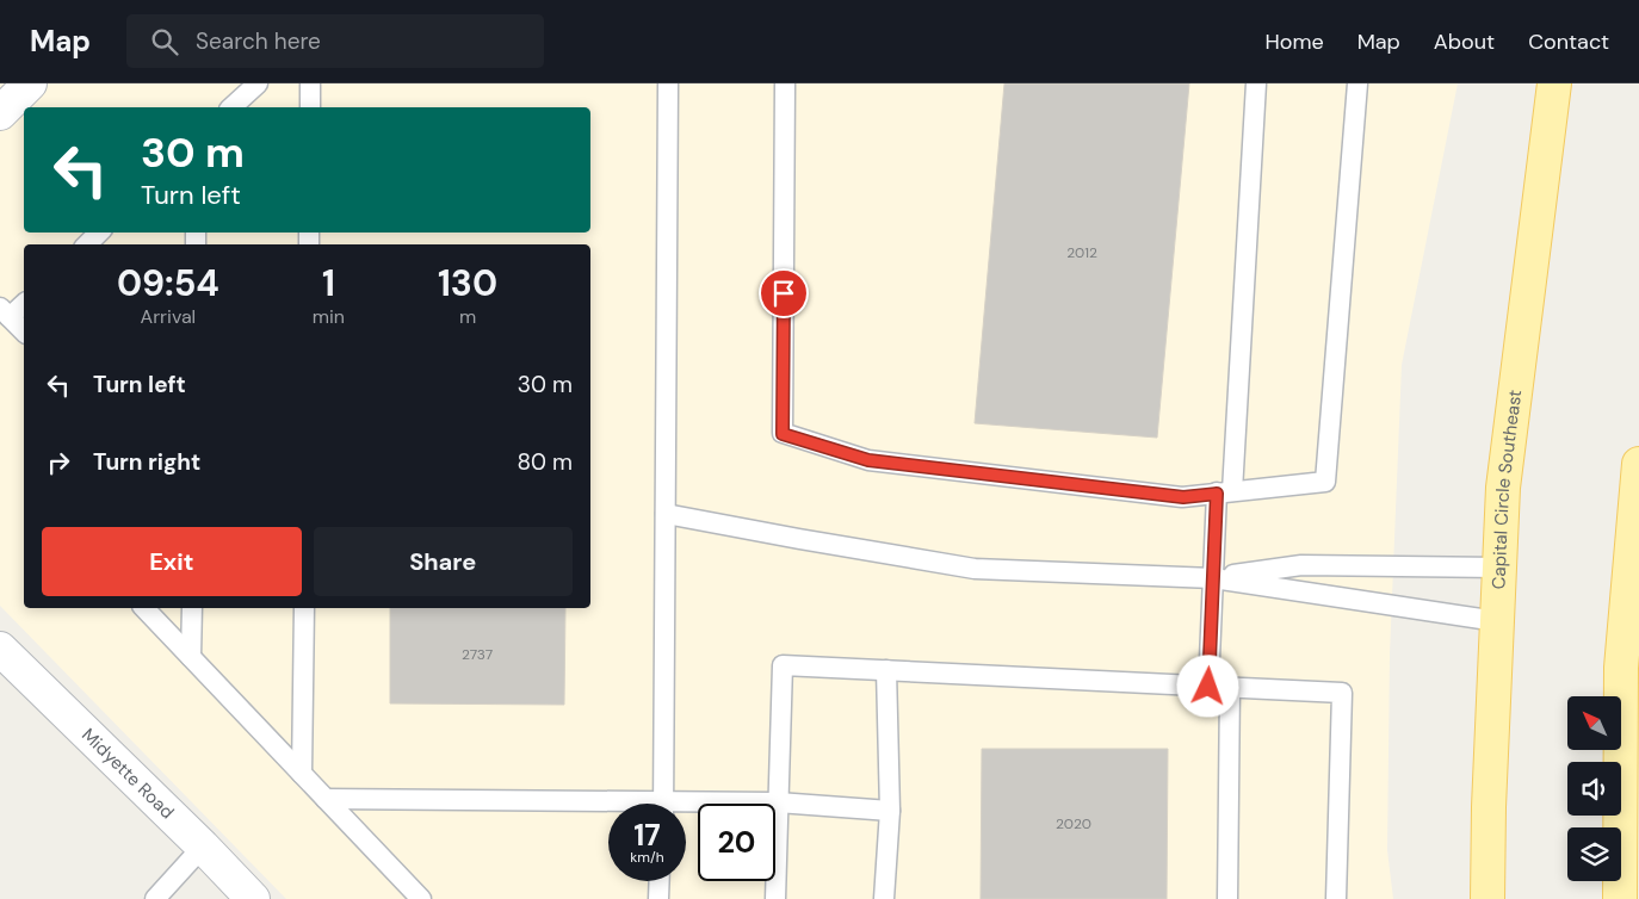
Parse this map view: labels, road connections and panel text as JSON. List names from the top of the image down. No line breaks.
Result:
{"streets":{"main road":["Capital Circle Southeast"],"street":["Midyette Road"]},"house_numbers":["2012","2737","2020"],"north":"top left","page":{"header":"Map","search":"Search here","nav":["Home","Map","About","Contact"],"turn":["30 m","Turn left"],"eta":["09:54","Arrival","1","min","130","m"],"list":[{"name":"Turn left","value":"30 m"},{"name":"Turn right","value":"80 m"}],"buttons":["Exit","Share"],"speed":"17 km/h","limit":"20"}}
